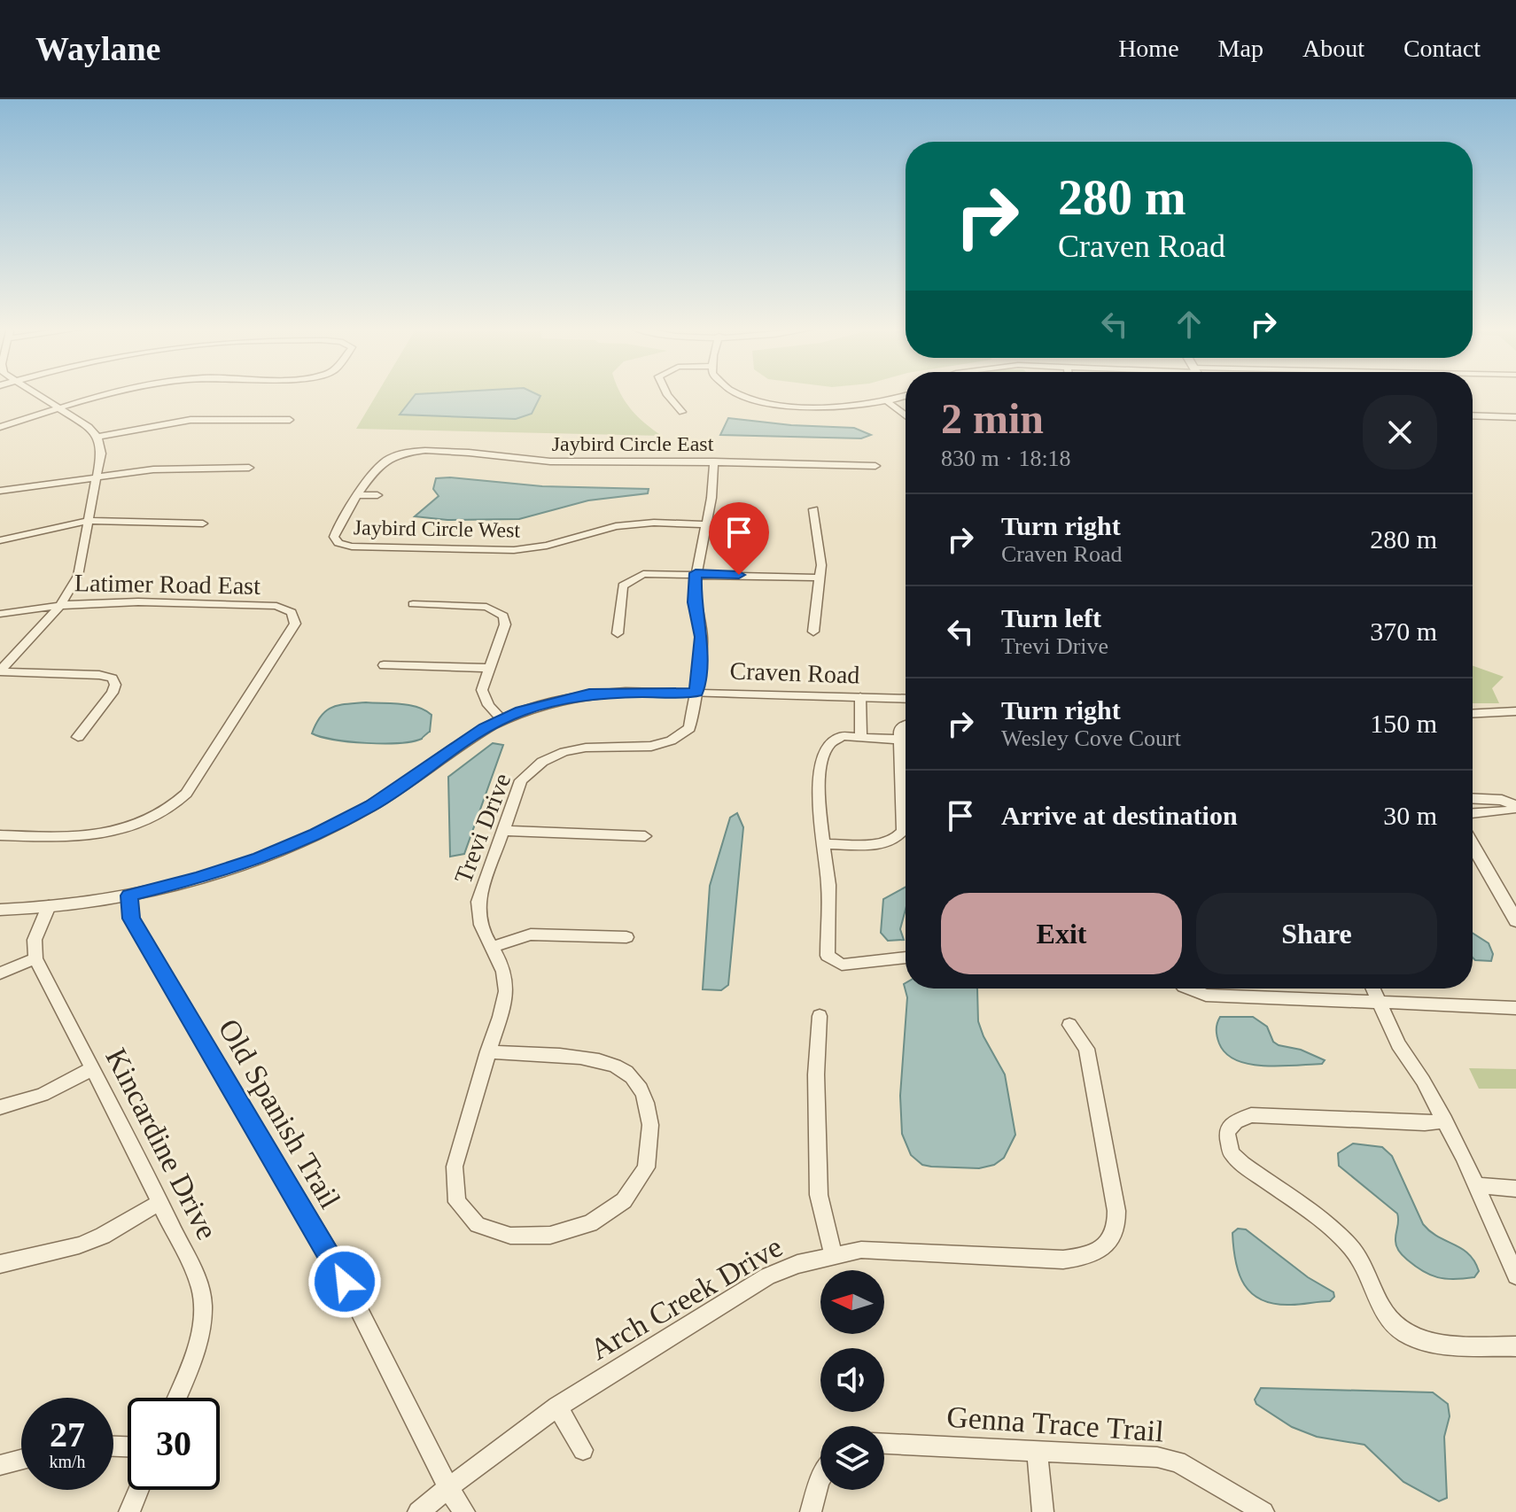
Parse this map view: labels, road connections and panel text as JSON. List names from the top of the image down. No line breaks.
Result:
{"streets":{"street":["Jaybird Circle East","Jaybird Circle West","Latimer Road East","Craven Road","Trevi Drive","Old Spanish Trail","Kincardine Drive","Arch Creek Drive","Genna Trace Trail"]},"crossings":[["Jaybird Circle East","Jaybird Circle West"],["Jaybird Circle East","Trevi Drive"],["Jaybird Circle West","Trevi Drive"],["Craven Road","Trevi Drive"],["Craven Road","Old Spanish Trail"],["Old Spanish Trail","Arch Creek Drive"]],"north":"left","page":{"header":"Waylane","nav":["Home","Map","About","Contact"],"turn":["280 m","Craven Road"],"heading":["2 min","830 m · 18:18"],"list":[{"name":"Turn right","note":"Craven Road","value":"280 m"},{"name":"Turn left","note":"Trevi Drive","value":"370 m"},{"name":"Turn right","note":"Wesley Cove Court","value":"150 m"},{"name":"Arrive at destination","value":"30 m"}],"buttons":["Exit","Share"],"speed":"27 km/h","limit":"30"}}
